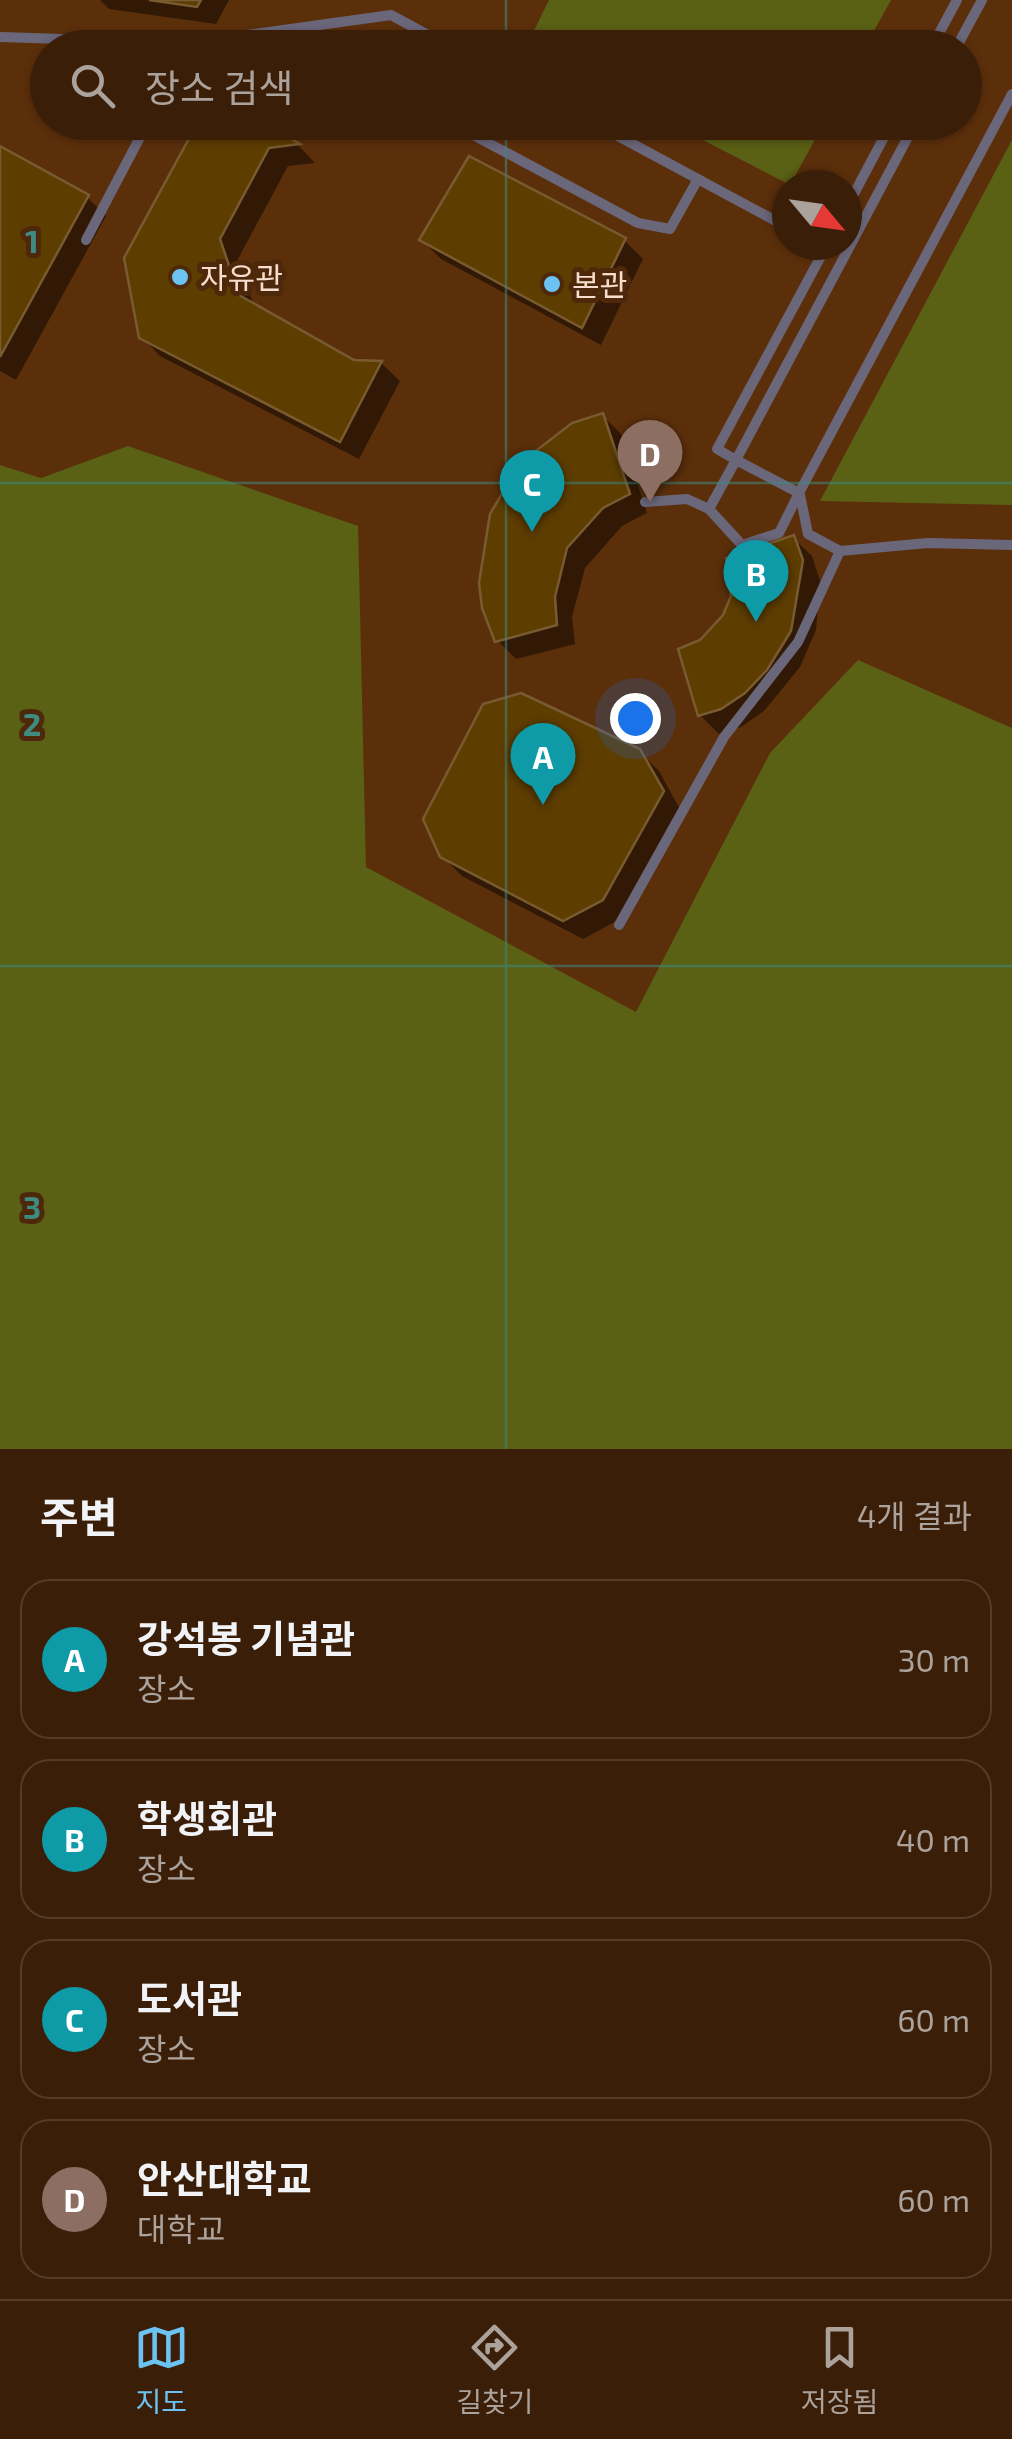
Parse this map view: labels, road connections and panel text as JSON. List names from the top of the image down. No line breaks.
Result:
{"places":["자유관","본관"],"north":"bottom right","page":{"search":"장소 검색","pins":["D","C","B","A"],"heading":["주변","4개 결과"],"list":[{"mark":"A","name":"강석봉 기념관","note":"장소","value":"30 m"},{"mark":"B","name":"학생회관","note":"장소","value":"40 m"},{"mark":"C","name":"도서관","note":"장소","value":"60 m"},{"mark":"D","name":"안산대학교","note":"대학교","value":"60 m"}],"nav":["지도","길찾기","저장됨"]},"grid":{"rows":["1","2","3"]}}
